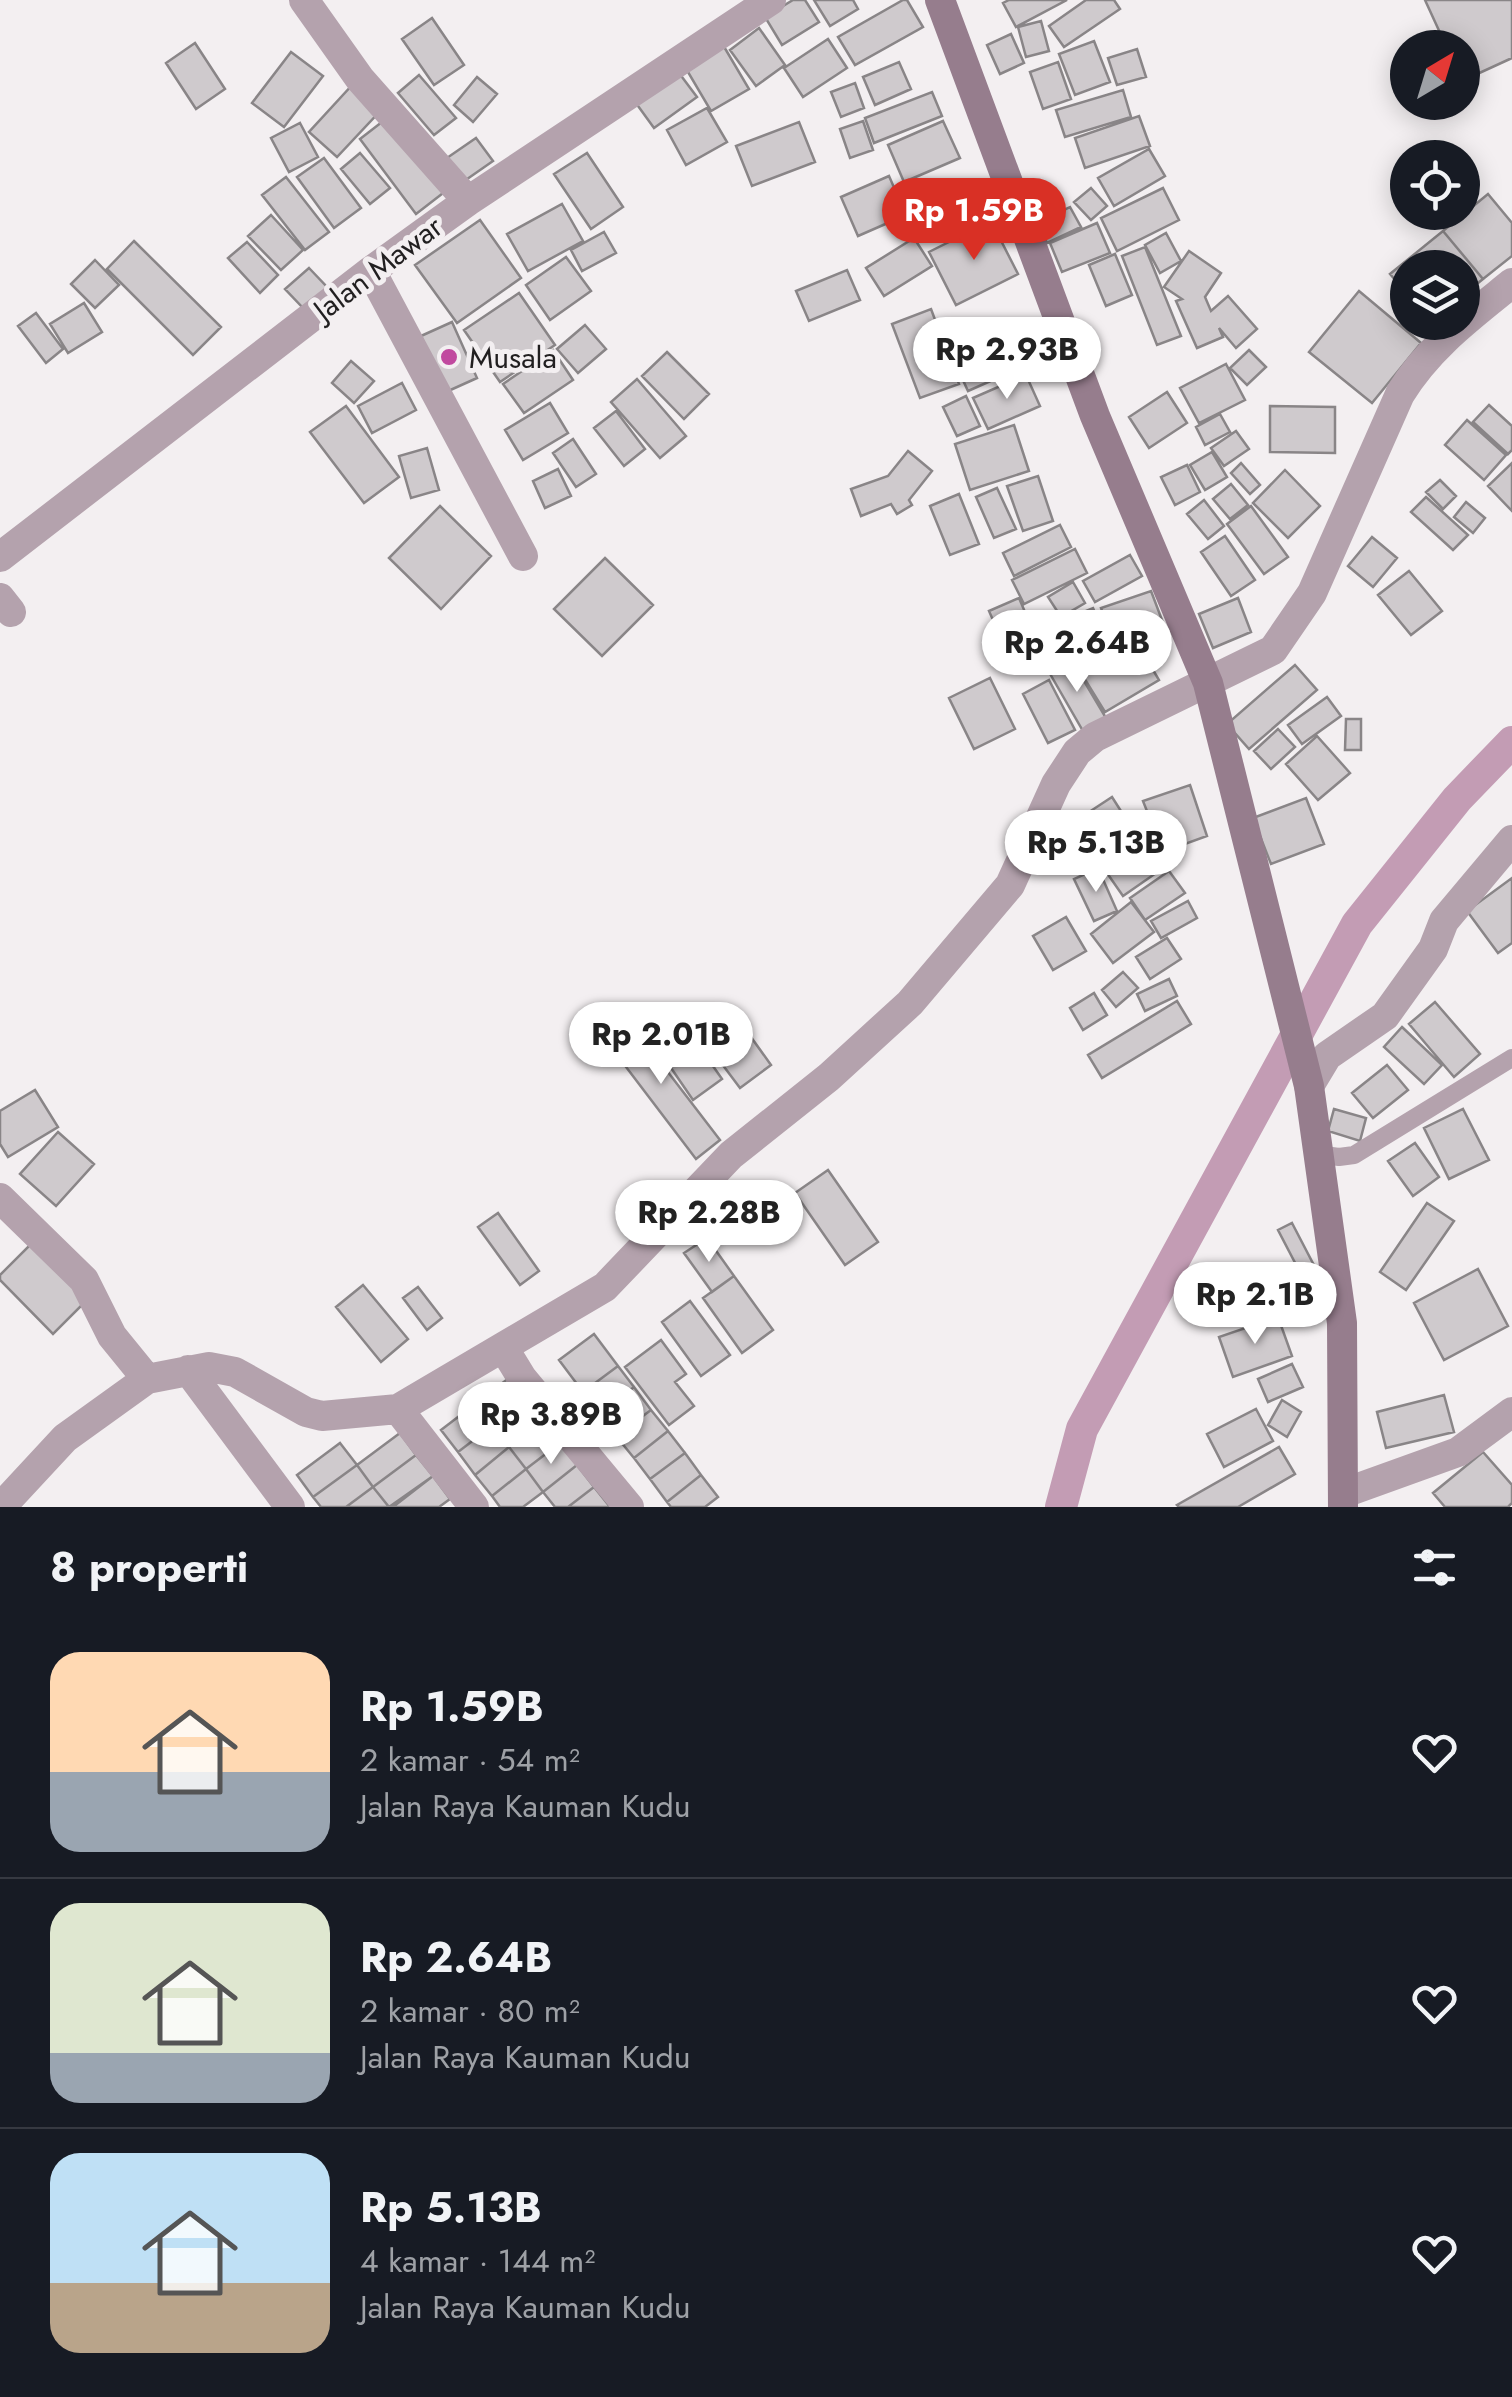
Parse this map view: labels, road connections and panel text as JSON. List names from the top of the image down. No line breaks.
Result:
{"streets":{"street":["Jalan Mawar"]},"places":["Musala"],"north":"top right","page":{"price":["Rp 1.59B","Rp 2.93B","Rp 2.64B","Rp 5.13B","Rp 2.01B","Rp 2.28B","Rp 2.1B","Rp 3.89B"],"heading":"8 properti","list":[{"name":"Rp 1.59B","note":"2 kamar · 54 m² · Jalan Raya Kauman Kudu"},{"name":"Rp 2.64B","note":"2 kamar · 80 m² · Jalan Raya Kauman Kudu"},{"name":"Rp 5.13B","note":"4 kamar · 144 m² · Jalan Raya Kauman Kudu"}]}}
